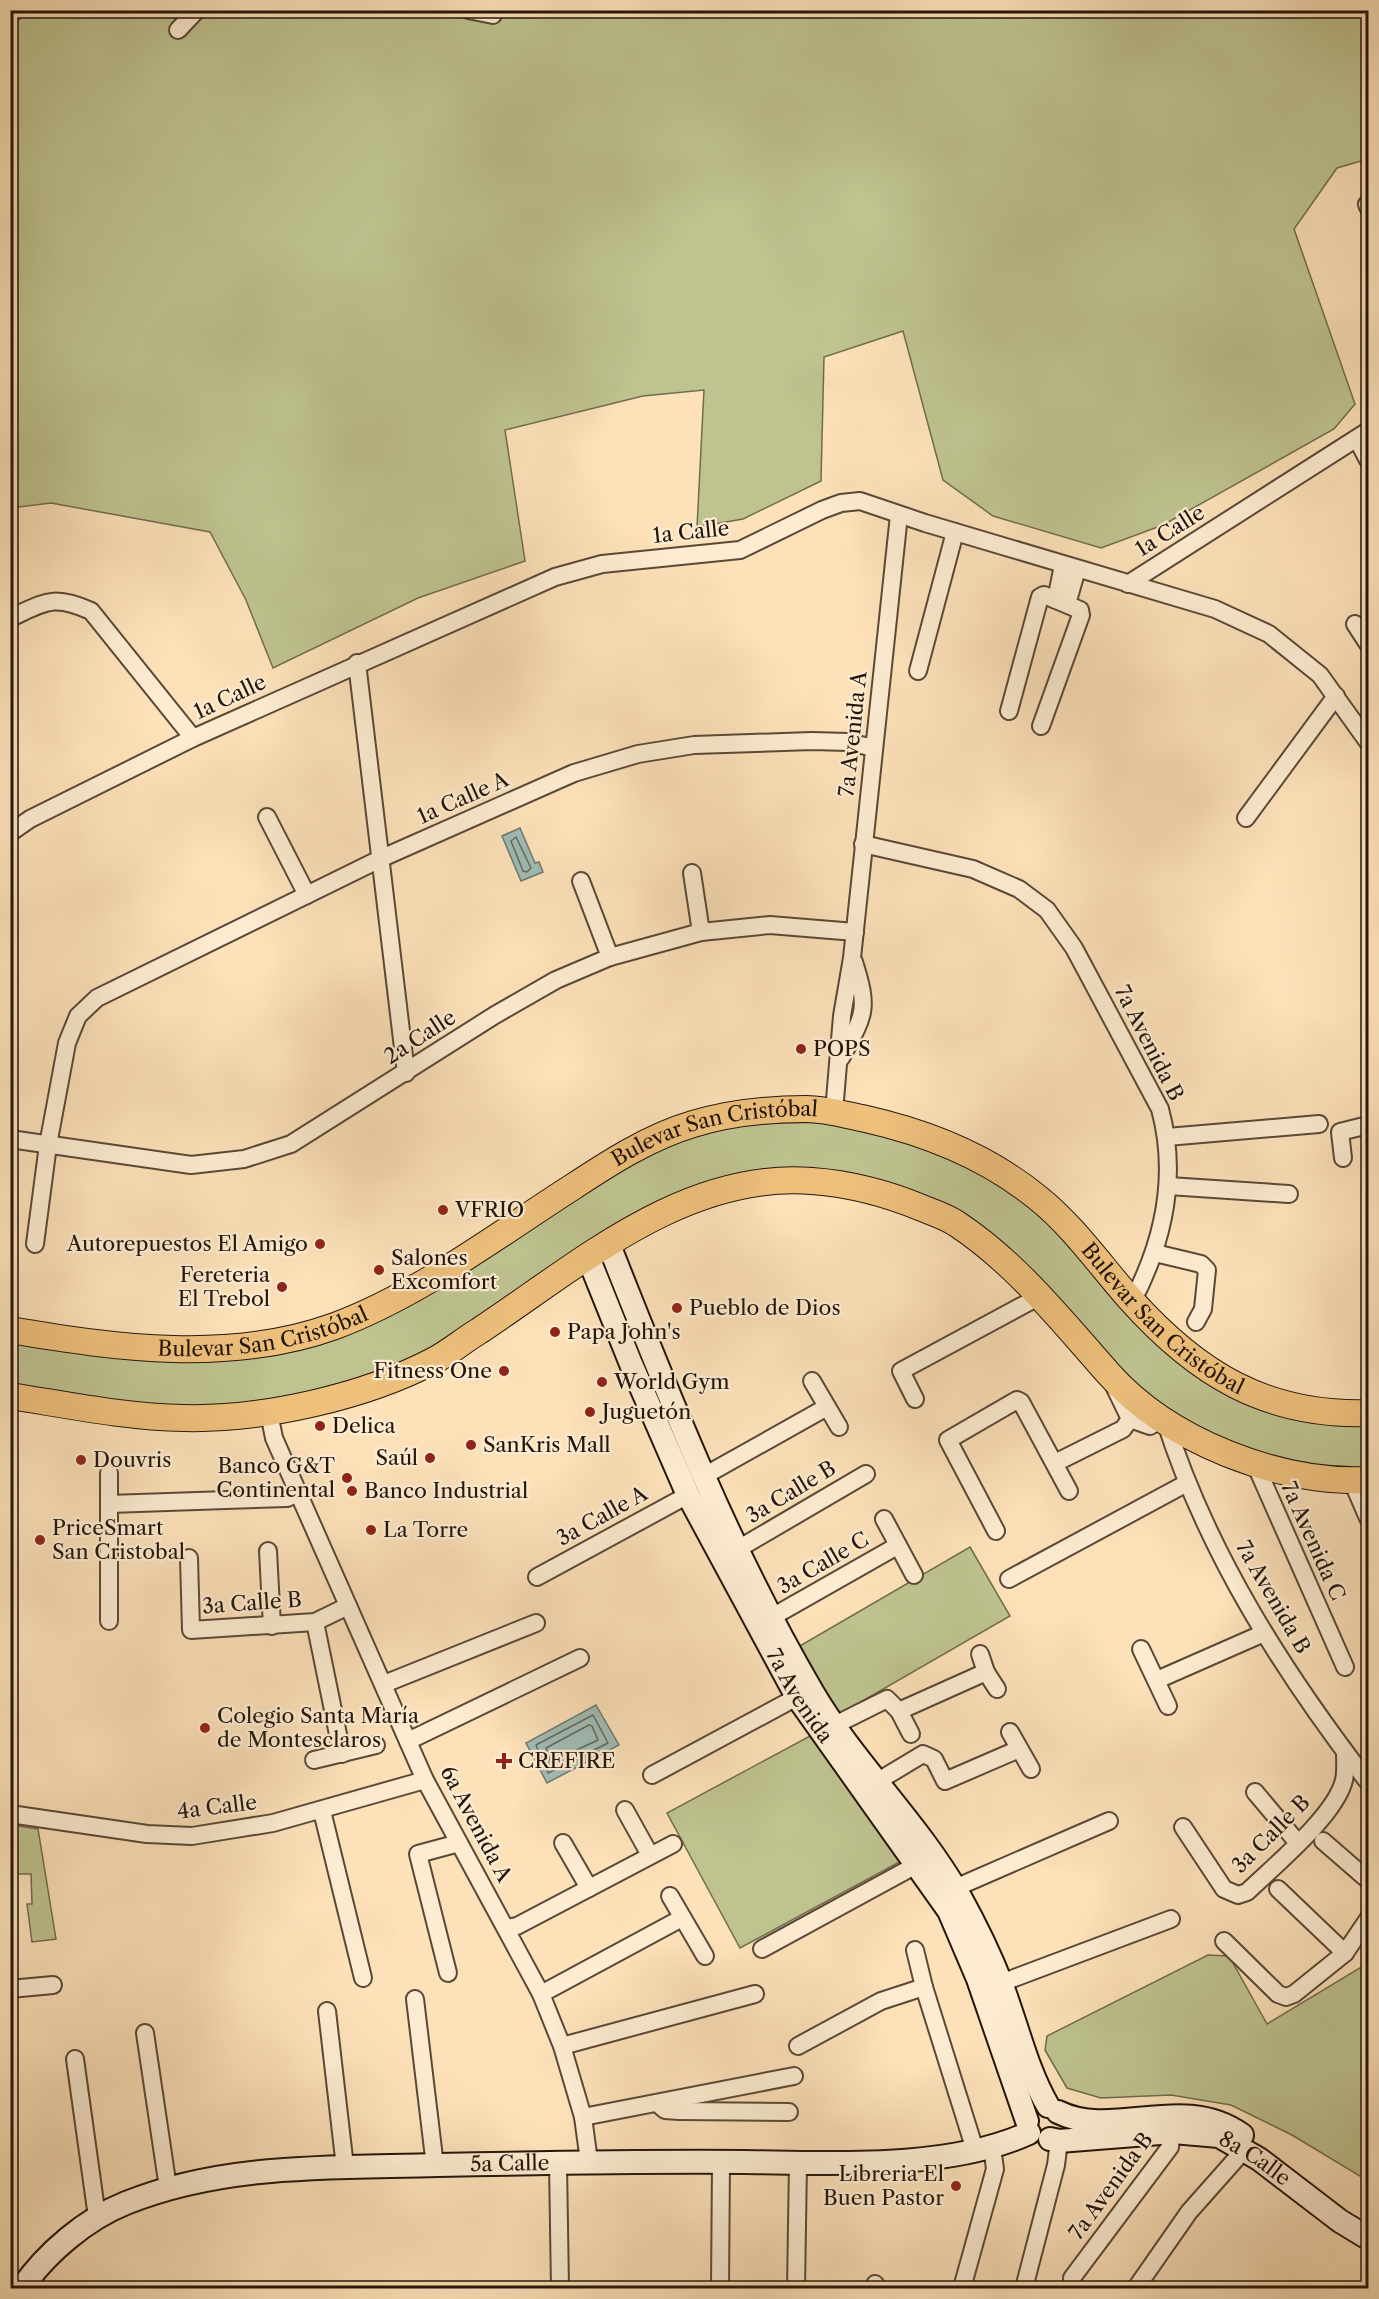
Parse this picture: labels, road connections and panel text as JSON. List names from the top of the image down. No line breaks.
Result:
{"streets":{"main road":["Bulevar San Cristóbal"],"street":["1a Calle","7a Avenida A","1a Calle A","2a Calle","7a Avenida B","3a Calle B","3a Calle A","7a Avenida C","3a Calle C","7a Avenida","4a Calle","6a Avenida A","8a Calle","5a Calle"]},"crossings":[["1a Calle","7a Avenida A"],["7a Avenida A","1a Calle A"],["7a Avenida A","2a Calle"],["7a Avenida A","7a Avenida B"],["7a Avenida A","Bulevar San Cristóbal"],["1a Calle A","2a Calle"],["7a Avenida B","Bulevar San Cristóbal"],["7a Avenida B","3a Calle B"],["7a Avenida B","8a Calle"],["3a Calle B","7a Avenida"],["3a Calle B","6a Avenida A"],["3a Calle A","7a Avenida"],["3a Calle C","7a Avenida"],["7a Avenida","8a Calle"],["7a Avenida","5a Calle"],["4a Calle","6a Avenida A"],["6a Avenida A","5a Calle"],["8a Calle","5a Calle"]],"places":{"other":["POPS","VFRIO","Autorepuestos El Amigo","Salones Excomfort","Fereteria El Trebol","Pueblo de Dios","Papa John's","Fitness One","World Gym","Juguetón","Delica","SanKris Mall","Saúl","Douvris","Banco G&T Continental","Banco Industrial","La Torre","PriceSmart San Cristobal","Colegio Santa María de Montesclaros","Libreria El Buen Pastor"],"health":["CREFIRE"]}}
